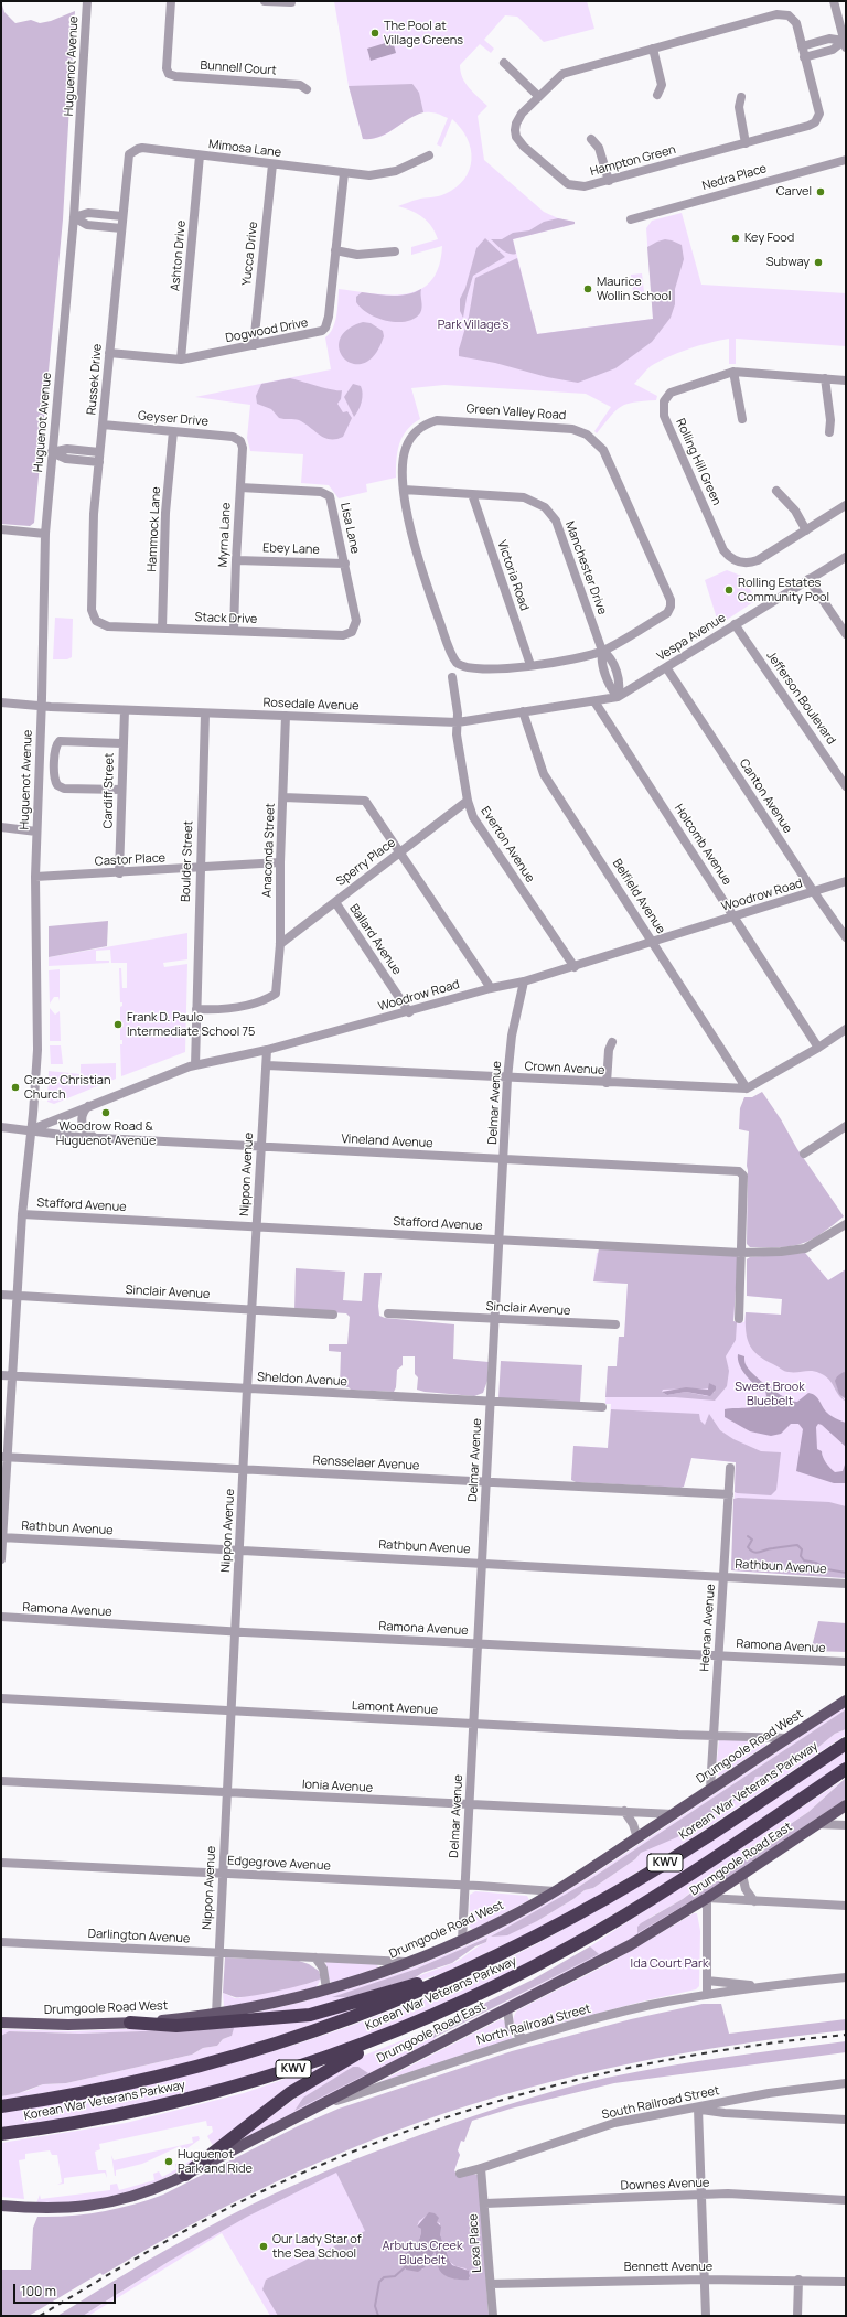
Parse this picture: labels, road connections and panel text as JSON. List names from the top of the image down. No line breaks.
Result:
{"streets":{"highway":["Korean War Veterans Parkway","KWV"],"main road":["Drumgoole Road West","Drumgoole Road East"],"street":["Huguenot Avenue","Bunnell Court","Mimosa Lane","Hampton Green","Nedra Place","Yucca Drive","Ashton Drive","Dogwood Drive","Russek Drive","Green Valley Road","Geyser Drive","Rolling Hill Green","Lisa Lane","Hammock Lane","Myrna Lane","Ebey Lane","Manchester Drive","Victoria Road","Stack Drive","Vespa Avenue","Jefferson Boulevard","Rosedale Avenue","Cardiff Street","Canton Avenue","Everton Avenue","Holcomb Avenue","Anaconda Street","Castor Place","Boulder Street","Sperry Place","Woodrow Road","Belfield Avenue","Ballard Avenue","Crown Avenue","Delmar Avenue","Vineland Avenue","Nippon Avenue","Stafford Avenue","Sinclair Avenue","Sheldon Avenue","Rensselaer Avenue","Rathbun Avenue","Ramona Avenue","Heenan Avenue","Lamont Avenue","Ionia Avenue","Edgegrove Avenue","Darlington Avenue","North Railroad Street","South Railroad Street","Downes Avenue","Lexa Place","Bennett Avenue"]},"crossings":[["Huguenot Avenue","Rosedale Avenue"],["Huguenot Avenue","Castor Place"],["Huguenot Avenue","Woodrow Road"],["Huguenot Avenue","Vineland Avenue"],["Huguenot Avenue","Stafford Avenue"],["Huguenot Avenue","Sinclair Avenue"],["Huguenot Avenue","Sheldon Avenue"],["Huguenot Avenue","Rensselaer Avenue"],["Huguenot Avenue","Rathbun Avenue"],["Mimosa Lane","Yucca Drive"],["Mimosa Lane","Ashton Drive"],["Mimosa Lane","Dogwood Drive"],["Mimosa Lane","Russek Drive"],["Yucca Drive","Dogwood Drive"],["Ashton Drive","Dogwood Drive"],["Dogwood Drive","Russek Drive"],["Russek Drive","Geyser Drive"],["Russek Drive","Stack Drive"],["Green Valley Road","Manchester Drive"],["Green Valley Road","Victoria Road"],["Geyser Drive","Hammock Lane"],["Geyser Drive","Myrna Lane"],["Lisa Lane","Myrna Lane"],["Lisa Lane","Ebey Lane"],["Lisa Lane","Stack Drive"],["Hammock Lane","Stack Drive"],["Myrna Lane","Ebey Lane"],["Myrna Lane","Stack Drive"],["Manchester Drive","Victoria Road"],["Manchester Drive","Vespa Avenue"],["Manchester Drive","Rosedale Avenue"],["Vespa Avenue","Jefferson Boulevard"],["Vespa Avenue","Rosedale Avenue"],["Vespa Avenue","Canton Avenue"],["Rosedale Avenue","Cardiff Street"],["Rosedale Avenue","Everton Avenue"],["Rosedale Avenue","Holcomb Avenue"],["Rosedale Avenue","Anaconda Street"],["Rosedale Avenue","Boulder Street"],["Rosedale Avenue","Belfield Avenue"],["Cardiff Street","Castor Place"],["Canton Avenue","Woodrow Road"],["Everton Avenue","Sperry Place"],["Everton Avenue","Woodrow Road"],["Holcomb Avenue","Woodrow Road"],["Anaconda Street","Castor Place"],["Anaconda Street","Boulder Street"],["Anaconda Street","Sperry Place"],["Castor Place","Boulder Street"],["Boulder Street","Woodrow Road"],["Sperry Place","Ballard Avenue"],["Woodrow Road","Belfield Avenue"],["Woodrow Road","Ballard Avenue"],["Woodrow Road","Delmar Avenue"],["Woodrow Road","Vineland Avenue"],["Woodrow Road","Nippon Avenue"],["Belfield Avenue","Crown Avenue"],["Crown Avenue","Delmar Avenue"],["Crown Avenue","Nippon Avenue"],["Delmar Avenue","Vineland Avenue"],["Delmar Avenue","Stafford Avenue"],["Delmar Avenue","Sinclair Avenue"],["Delmar Avenue","Sheldon Avenue"],["Delmar Avenue","Rensselaer Avenue"],["Delmar Avenue","Rathbun Avenue"],["Delmar Avenue","Ramona Avenue"],["Delmar Avenue","Lamont Avenue"],["Delmar Avenue","Drumgoole Road West"],["Delmar Avenue","Ionia Avenue"],["Delmar Avenue","Edgegrove Avenue"],["Vineland Avenue","Nippon Avenue"],["Vineland Avenue","Stafford Avenue"],["Nippon Avenue","Stafford Avenue"],["Nippon Avenue","Sinclair Avenue"],["Nippon Avenue","Sheldon Avenue"],["Nippon Avenue","Rensselaer Avenue"],["Nippon Avenue","Rathbun Avenue"],["Nippon Avenue","Ramona Avenue"],["Nippon Avenue","Lamont Avenue"],["Nippon Avenue","Drumgoole Road West"],["Nippon Avenue","Ionia Avenue"],["Nippon Avenue","Edgegrove Avenue"],["Nippon Avenue","Darlington Avenue"],["Rensselaer Avenue","Heenan Avenue"],["Rathbun Avenue","Heenan Avenue"],["Ramona Avenue","Heenan Avenue"],["Heenan Avenue","Lamont Avenue"],["Heenan Avenue","Drumgoole Road West"],["Lamont Avenue","Drumgoole Road West"],["Drumgoole Road West","Ionia Avenue"],["Drumgoole Road West","Edgegrove Avenue"],["Drumgoole Road West","Darlington Avenue"],["Drumgoole Road East","North Railroad Street"],["South Railroad Street","Lexa Place"],["Downes Avenue","Lexa Place"],["Lexa Place","Bennett Avenue"]],"parks":["Park Village's","Sweet Brook Bluebelt","Ida Court Park","Arbutus Creek Bluebelt"],"places":["The Pool at Village Greens","Carvel","Key Food","Subway","Maurice Wollin School","Rolling Estates Community Pool","Frank D. Paulo Intermediate School 75","Grace Christian Church","Woodrow Road & Huguenot Avenue","Huguenot Park and Ride","Our Lady Star of the Sea School"],"scale_bar":"100 m"}
